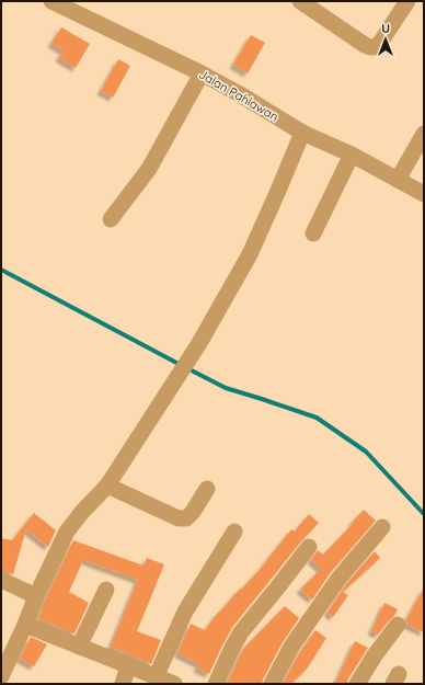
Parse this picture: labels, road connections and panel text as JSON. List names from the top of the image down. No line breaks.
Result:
{"streets":{"street":["Jalan Pahlawan"]},"north":"top"}
